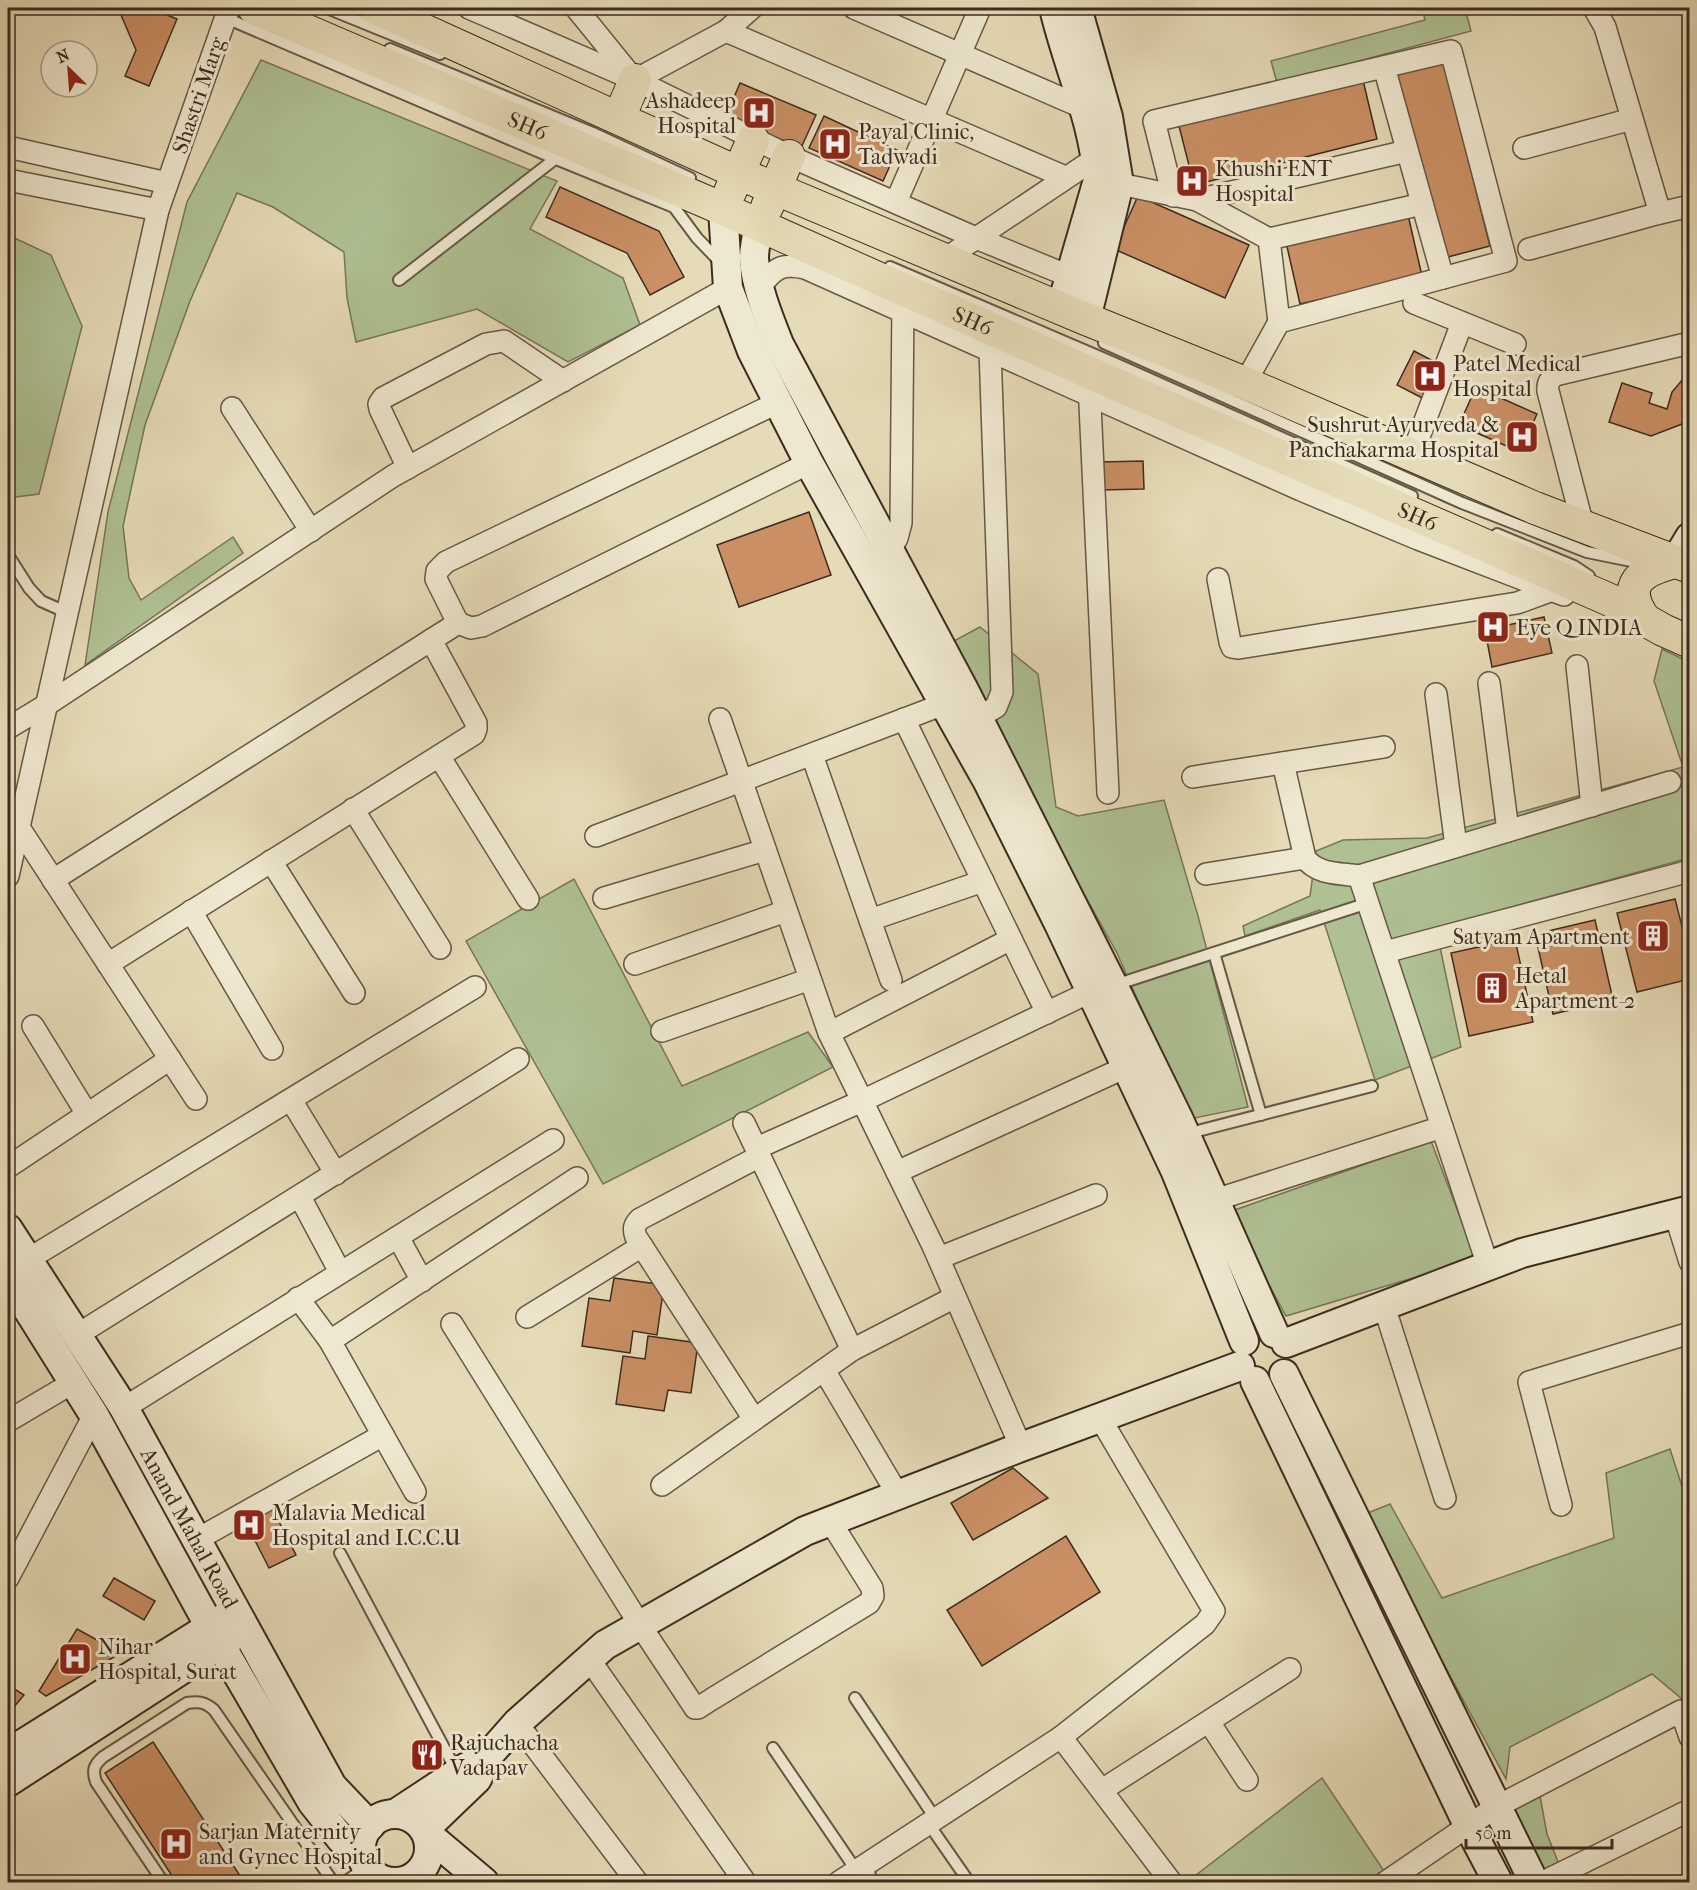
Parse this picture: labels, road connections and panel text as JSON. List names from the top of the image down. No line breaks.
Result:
{"streets":{"main road":["SH6"],"street":["Shastri Marg","Anand Mahal Road"]},"places":{"hospital":["Ashadeep Hospital","Payal Clinic, Tadwadi","Khushi ENT Hospital","Patel Medical Hospital","Sushrut Ayurveda & Panchakarma Hospital","Eye Q INDIA","Malavia Medical Hospital and I.C.C.U","Nihar Hospital, Surat","Sarjan Maternity and Gynec Hospital"],"building":["Satyam Apartment","Hetal Apartment-2"],"restaurant":["Rajuchacha Vadapav"]},"scale_bar":"50 m","north":"top left"}
